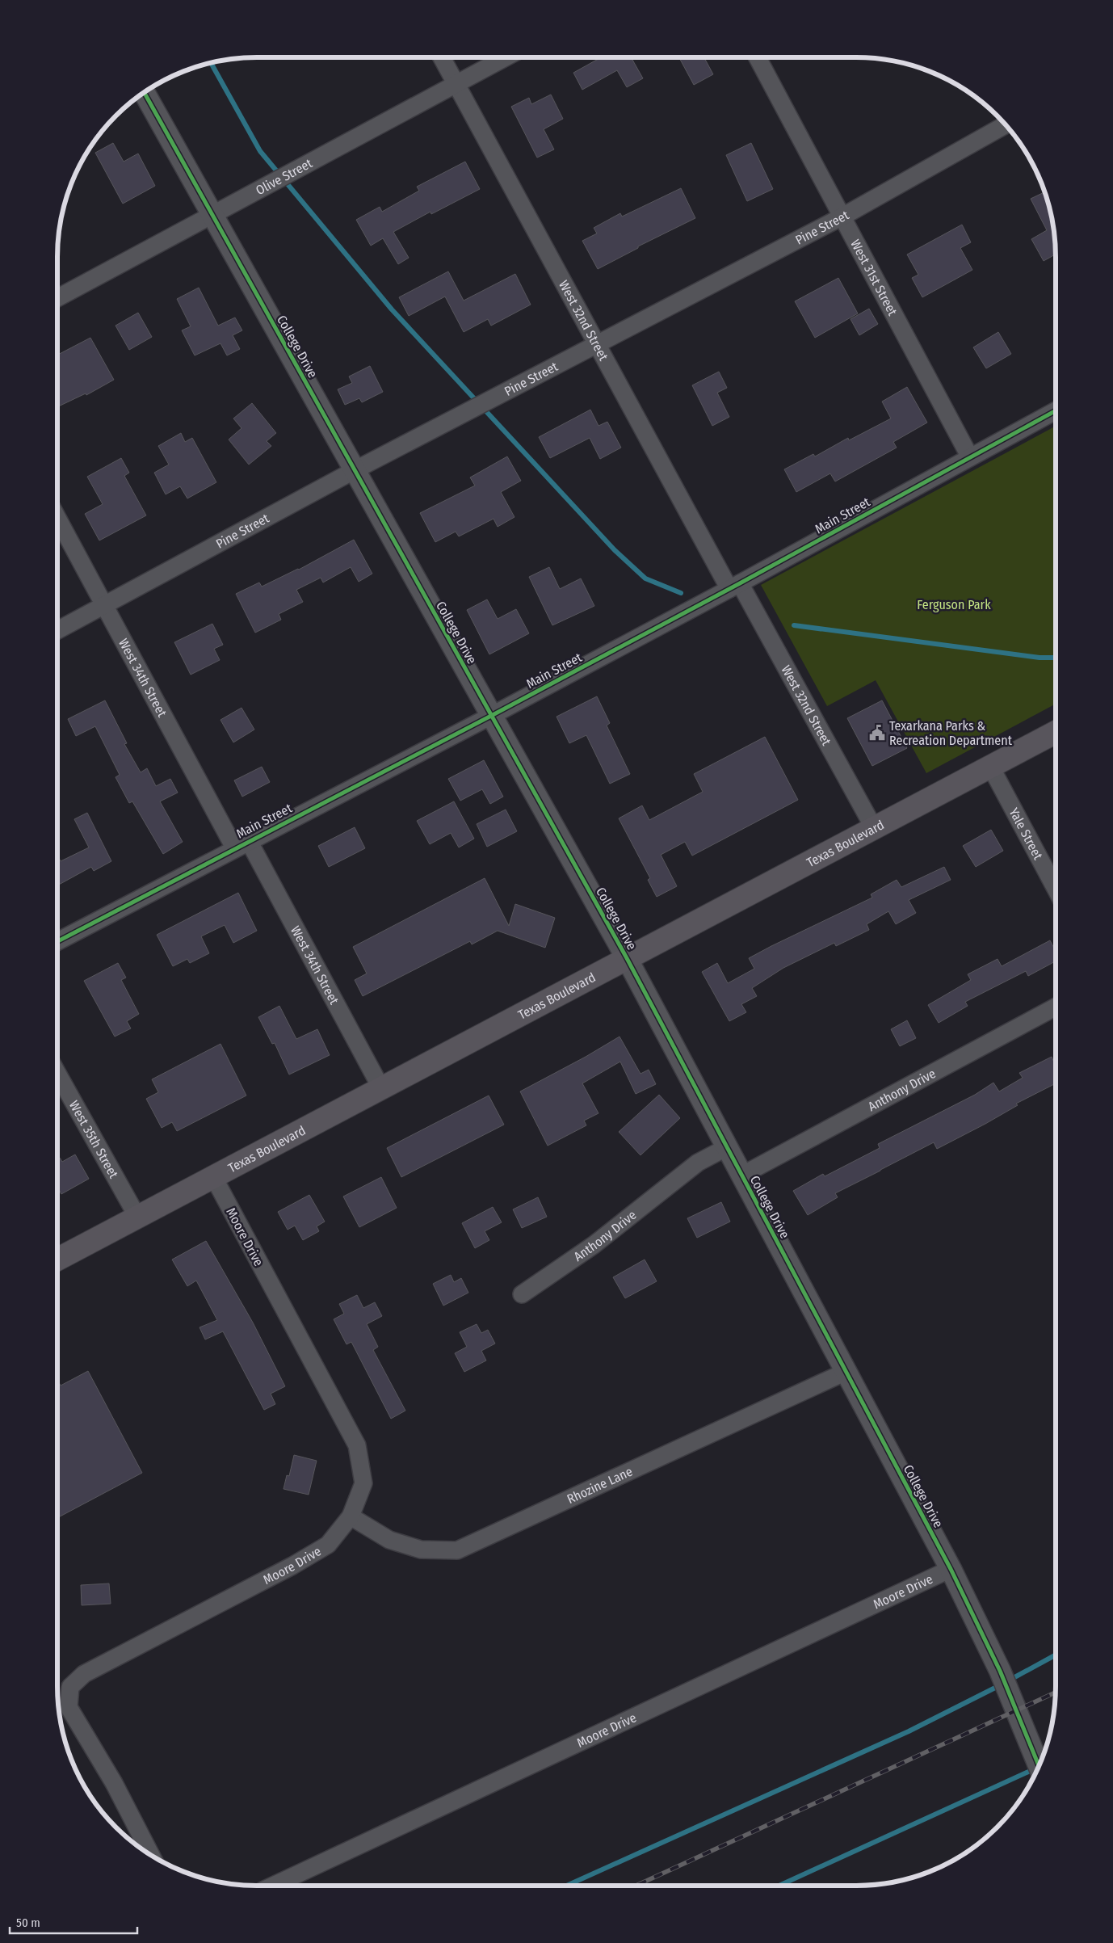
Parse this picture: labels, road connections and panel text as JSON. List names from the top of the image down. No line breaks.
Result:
{"streets":{"main road":["Texas Boulevard"],"street":["Olive Street","Pine Street","West 31st Street","West 32nd Street","College Drive","Main Street","West 34th Street","Yale Street","Anthony Drive","West 35th Street","Moore Drive","Rhozine Lane"]},"crossings":[["Olive Street","West 32nd Street"],["Olive Street","College Drive"],["Pine Street","West 31st Street"],["Pine Street","West 32nd Street"],["Pine Street","College Drive"],["Pine Street","West 34th Street"],["West 31st Street","Main Street"],["West 32nd Street","Main Street"],["West 32nd Street","Texas Boulevard"],["College Drive","Main Street"],["College Drive","Texas Boulevard"],["College Drive","Anthony Drive"],["College Drive","Moore Drive"],["College Drive","Rhozine Lane"],["Main Street","West 34th Street"],["West 34th Street","Texas Boulevard"],["Yale Street","Texas Boulevard"],["Texas Boulevard","West 35th Street"],["Texas Boulevard","Moore Drive"],["Moore Drive","Rhozine Lane"]],"parks":["Ferguson Park"],"places":{"public building":["Texarkana Parks & Recreation Department"]},"scale_bar":"50 m"}
